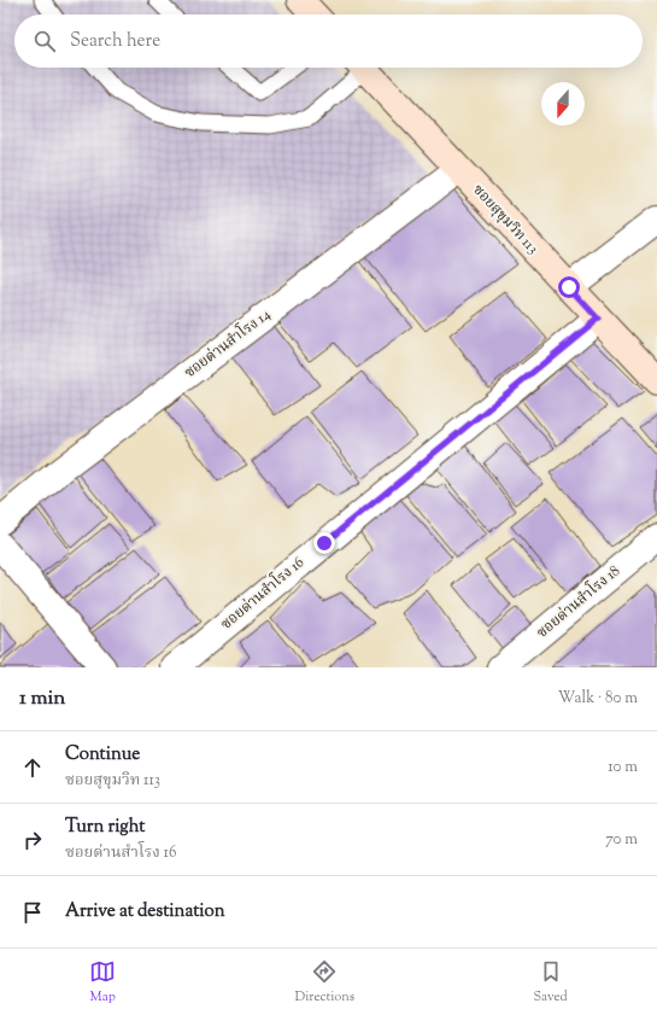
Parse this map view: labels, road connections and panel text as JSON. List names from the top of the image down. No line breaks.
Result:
{"streets":{"main road":["ซอยสุขุมวิท 113"],"street":["ซอยด่านสำโรง 14","ซอยด่านสำโรง 16","ซอยด่านสำโรง 18"]},"crossings":[["ซอยสุขุมวิท 113","ซอยด่านสำโรง 14"],["ซอยสุขุมวิท 113","ซอยด่านสำโรง 16"]],"north":"bottom","page":{"search":"Search here","heading":["1 min","Walk · 80 m"],"list":[["Continue","ซอยสุขุมวิท 113","10 m"],["Turn right","ซอยด่านสำโรง 16","70 m"],"Arrive at destination"],"nav":["Map","Directions","Saved"]}}
